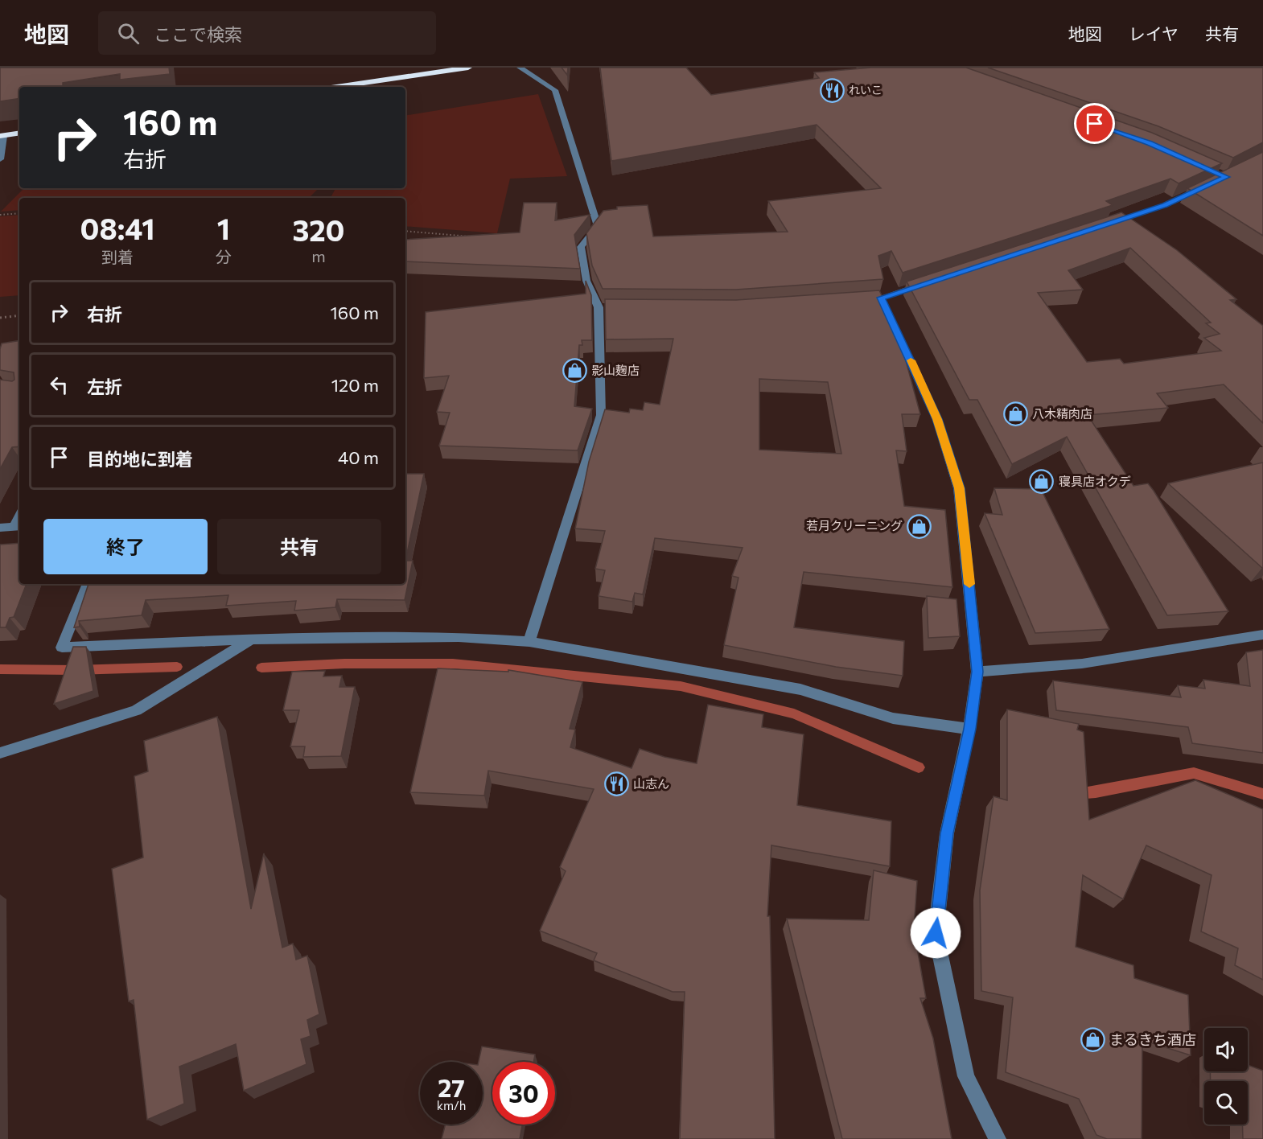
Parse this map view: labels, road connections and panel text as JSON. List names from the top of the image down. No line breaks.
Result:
{"places":{"restaurant":["れいこ","山志ん"],"shop":["影山麹店","八木精肉店","寝具店オクデ","若月クリーニング","まるきち酒店"]},"page":{"header":"地図","search":"ここで検索","nav":["地図","レイヤ","共有"],"turn":["160 m","右折"],"eta":["08:41","到着","1","分","320","m"],"list":[{"name":"右折","value":"160 m"},{"name":"左折","value":"120 m"},{"name":"目的地に到着","value":"40 m"}],"buttons":["終了","共有"],"speed":"27 km/h","limit":"30"}}
